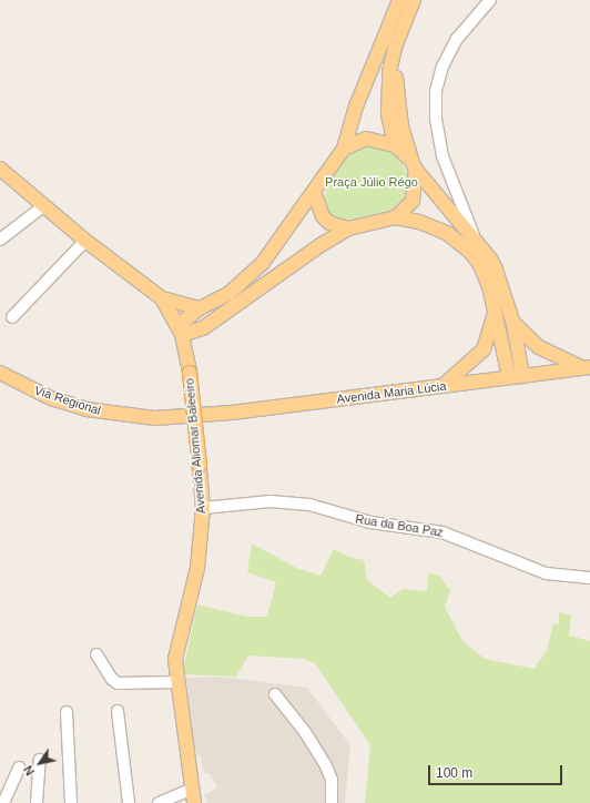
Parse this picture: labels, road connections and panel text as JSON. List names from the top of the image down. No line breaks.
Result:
{"streets":{"main road":["Avenida Maria Lúcia","Via Regional","Avenida Aliomar Baleeiro"],"street":["Rua da Boa Paz"]},"crossings":[["Avenida Maria Lúcia","Via Regional"],["Avenida Aliomar Baleeiro","Rua da Boa Paz"]],"parks":["Praça Júlio Régo"],"scale_bar":"100 m","north":"bottom left"}
